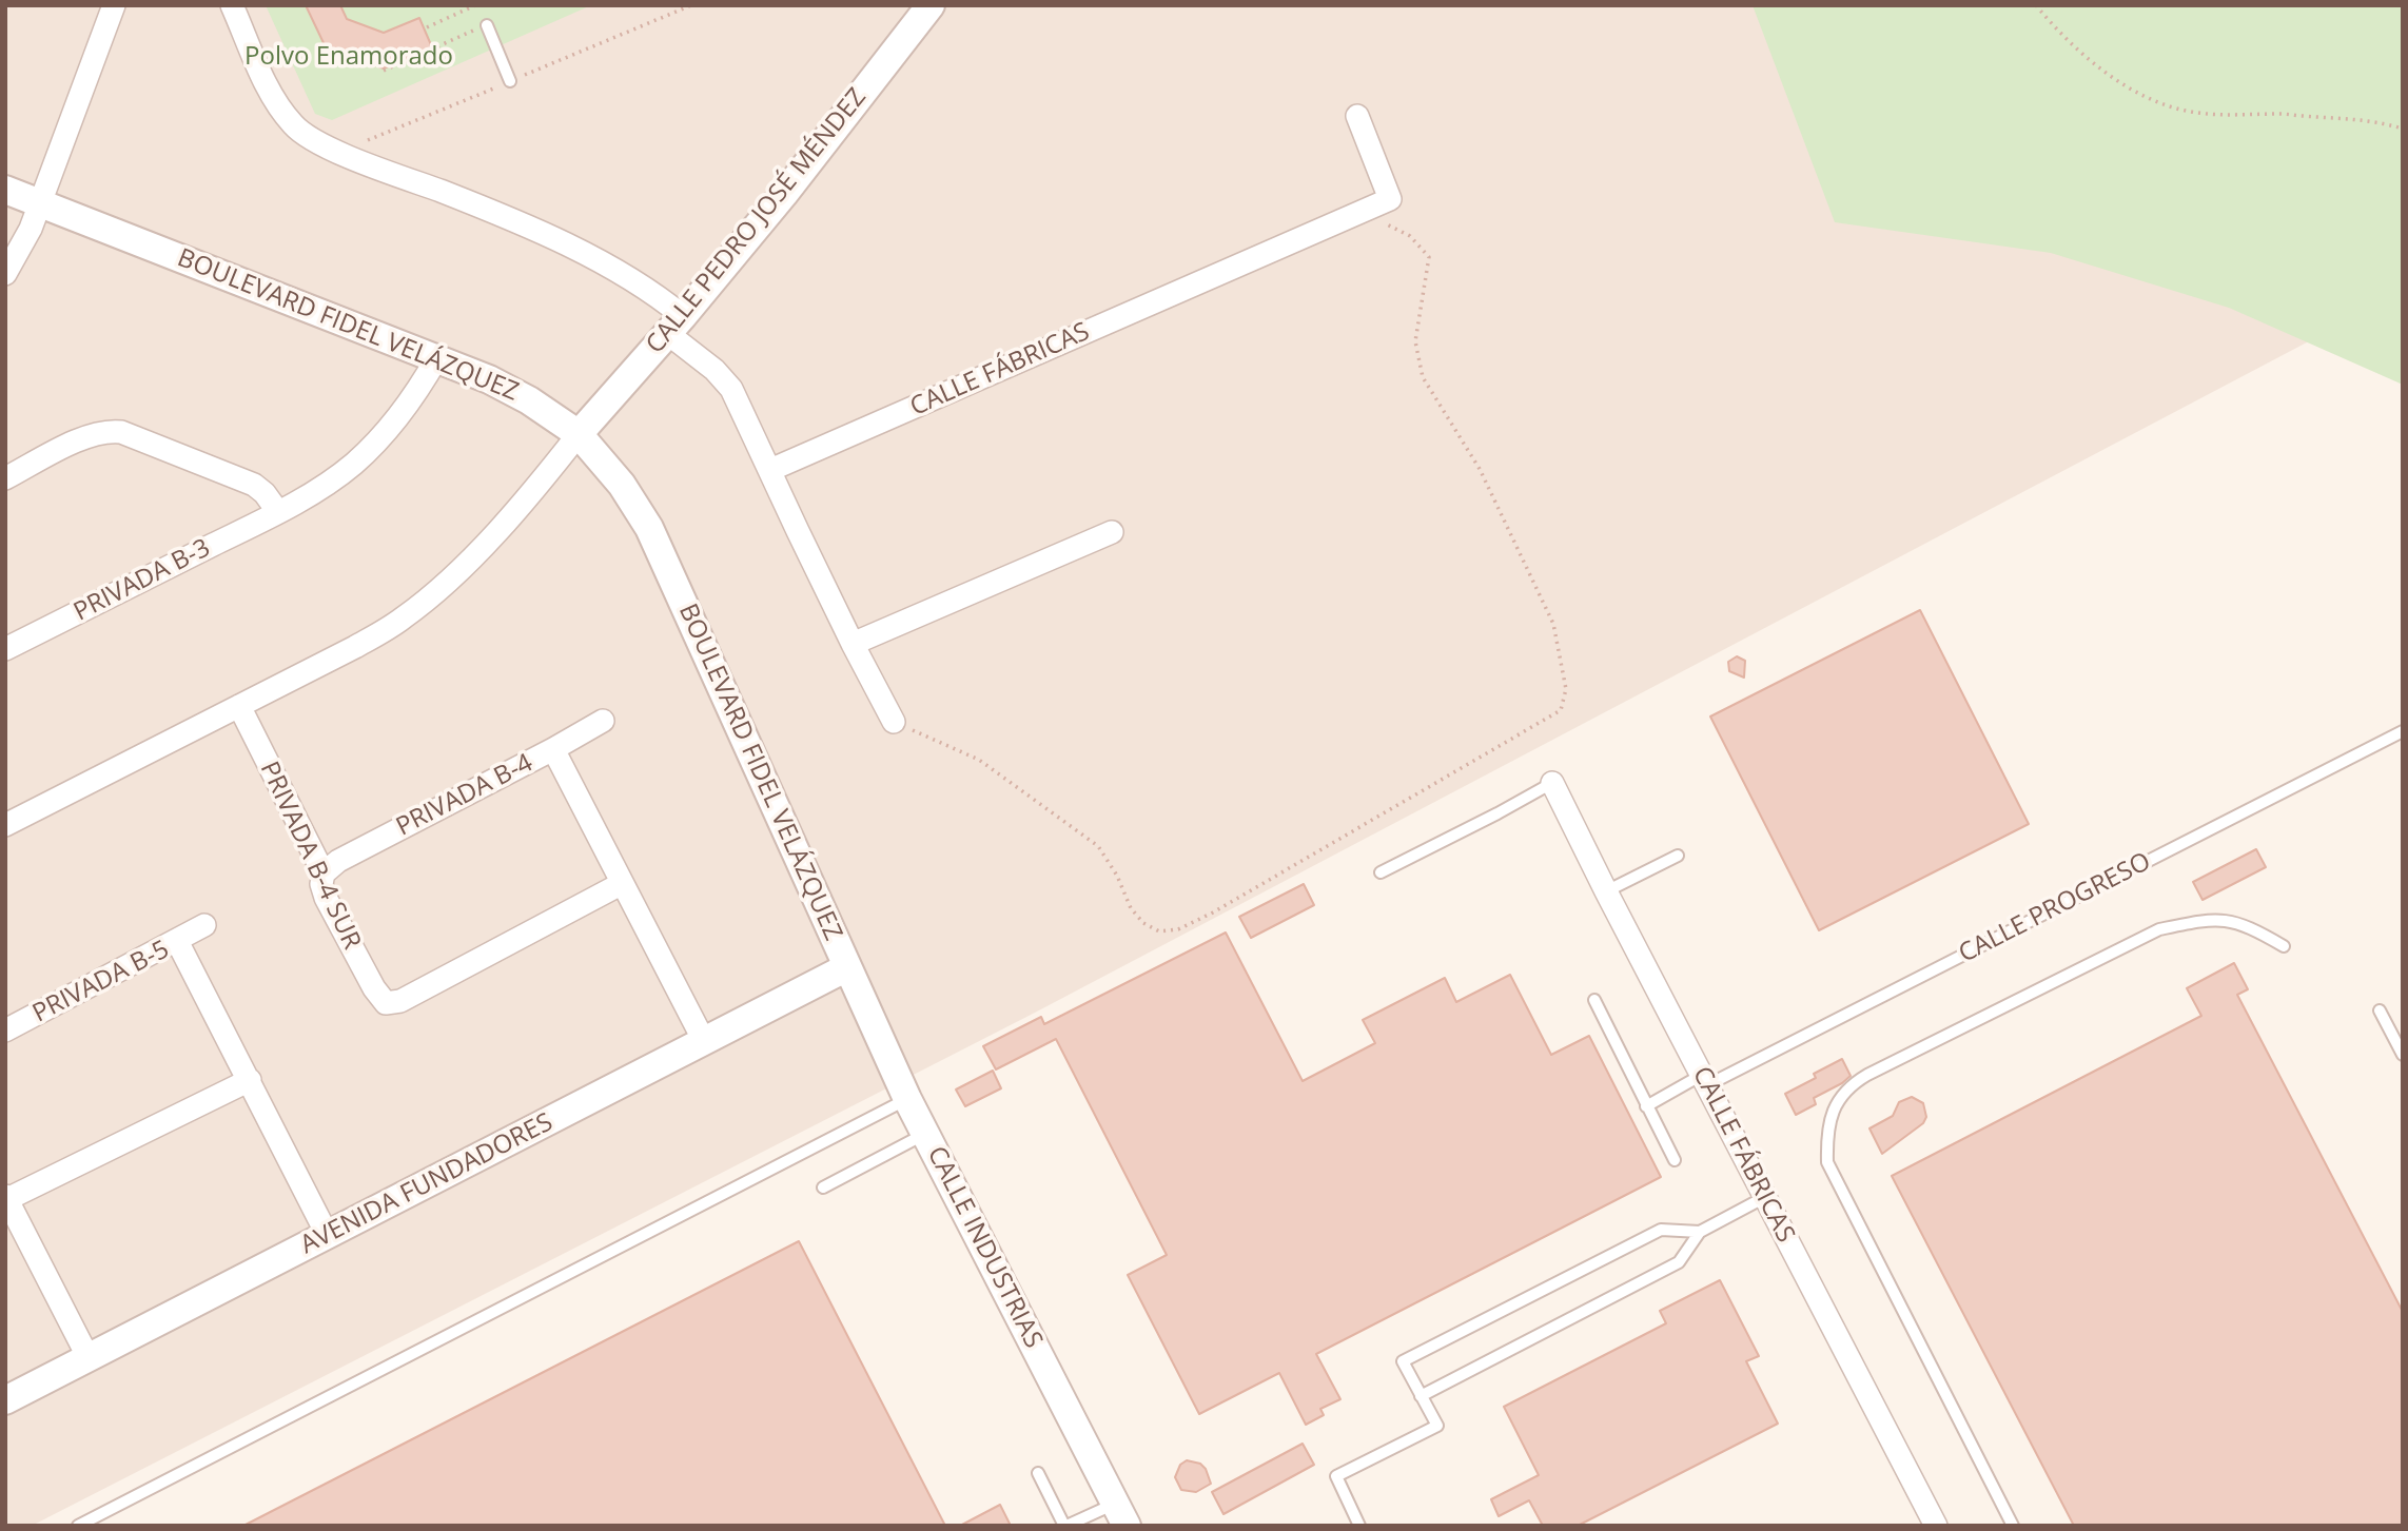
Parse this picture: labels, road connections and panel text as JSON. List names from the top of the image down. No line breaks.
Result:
{"streets":{"street":["CALLE PEDRO JOSÉ MÉNDEZ","BOULEVARD FIDEL VELÁZQUEZ","CALLE FÁBRICAS","PRIVADA B-3","PRIVADA B-4","PRIVADA B-4 SUR","PRIVADA B-5","AVENIDA FUNDADORES","CALLE INDUSTRIAS"],"lane":["CALLE PROGRESO"]},"crossings":[["CALLE PEDRO JOSÉ MÉNDEZ","BOULEVARD FIDEL VELÁZQUEZ"],["BOULEVARD FIDEL VELÁZQUEZ","PRIVADA B-3"],["BOULEVARD FIDEL VELÁZQUEZ","AVENIDA FUNDADORES"],["BOULEVARD FIDEL VELÁZQUEZ","CALLE INDUSTRIAS"],["CALLE FÁBRICAS","CALLE PROGRESO"],["PRIVADA B-4","PRIVADA B-4 SUR"],["PRIVADA B-4","AVENIDA FUNDADORES"],["PRIVADA B-5","AVENIDA FUNDADORES"],["AVENIDA FUNDADORES","CALLE INDUSTRIAS"]],"parks":["Polvo Enamorado"]}
